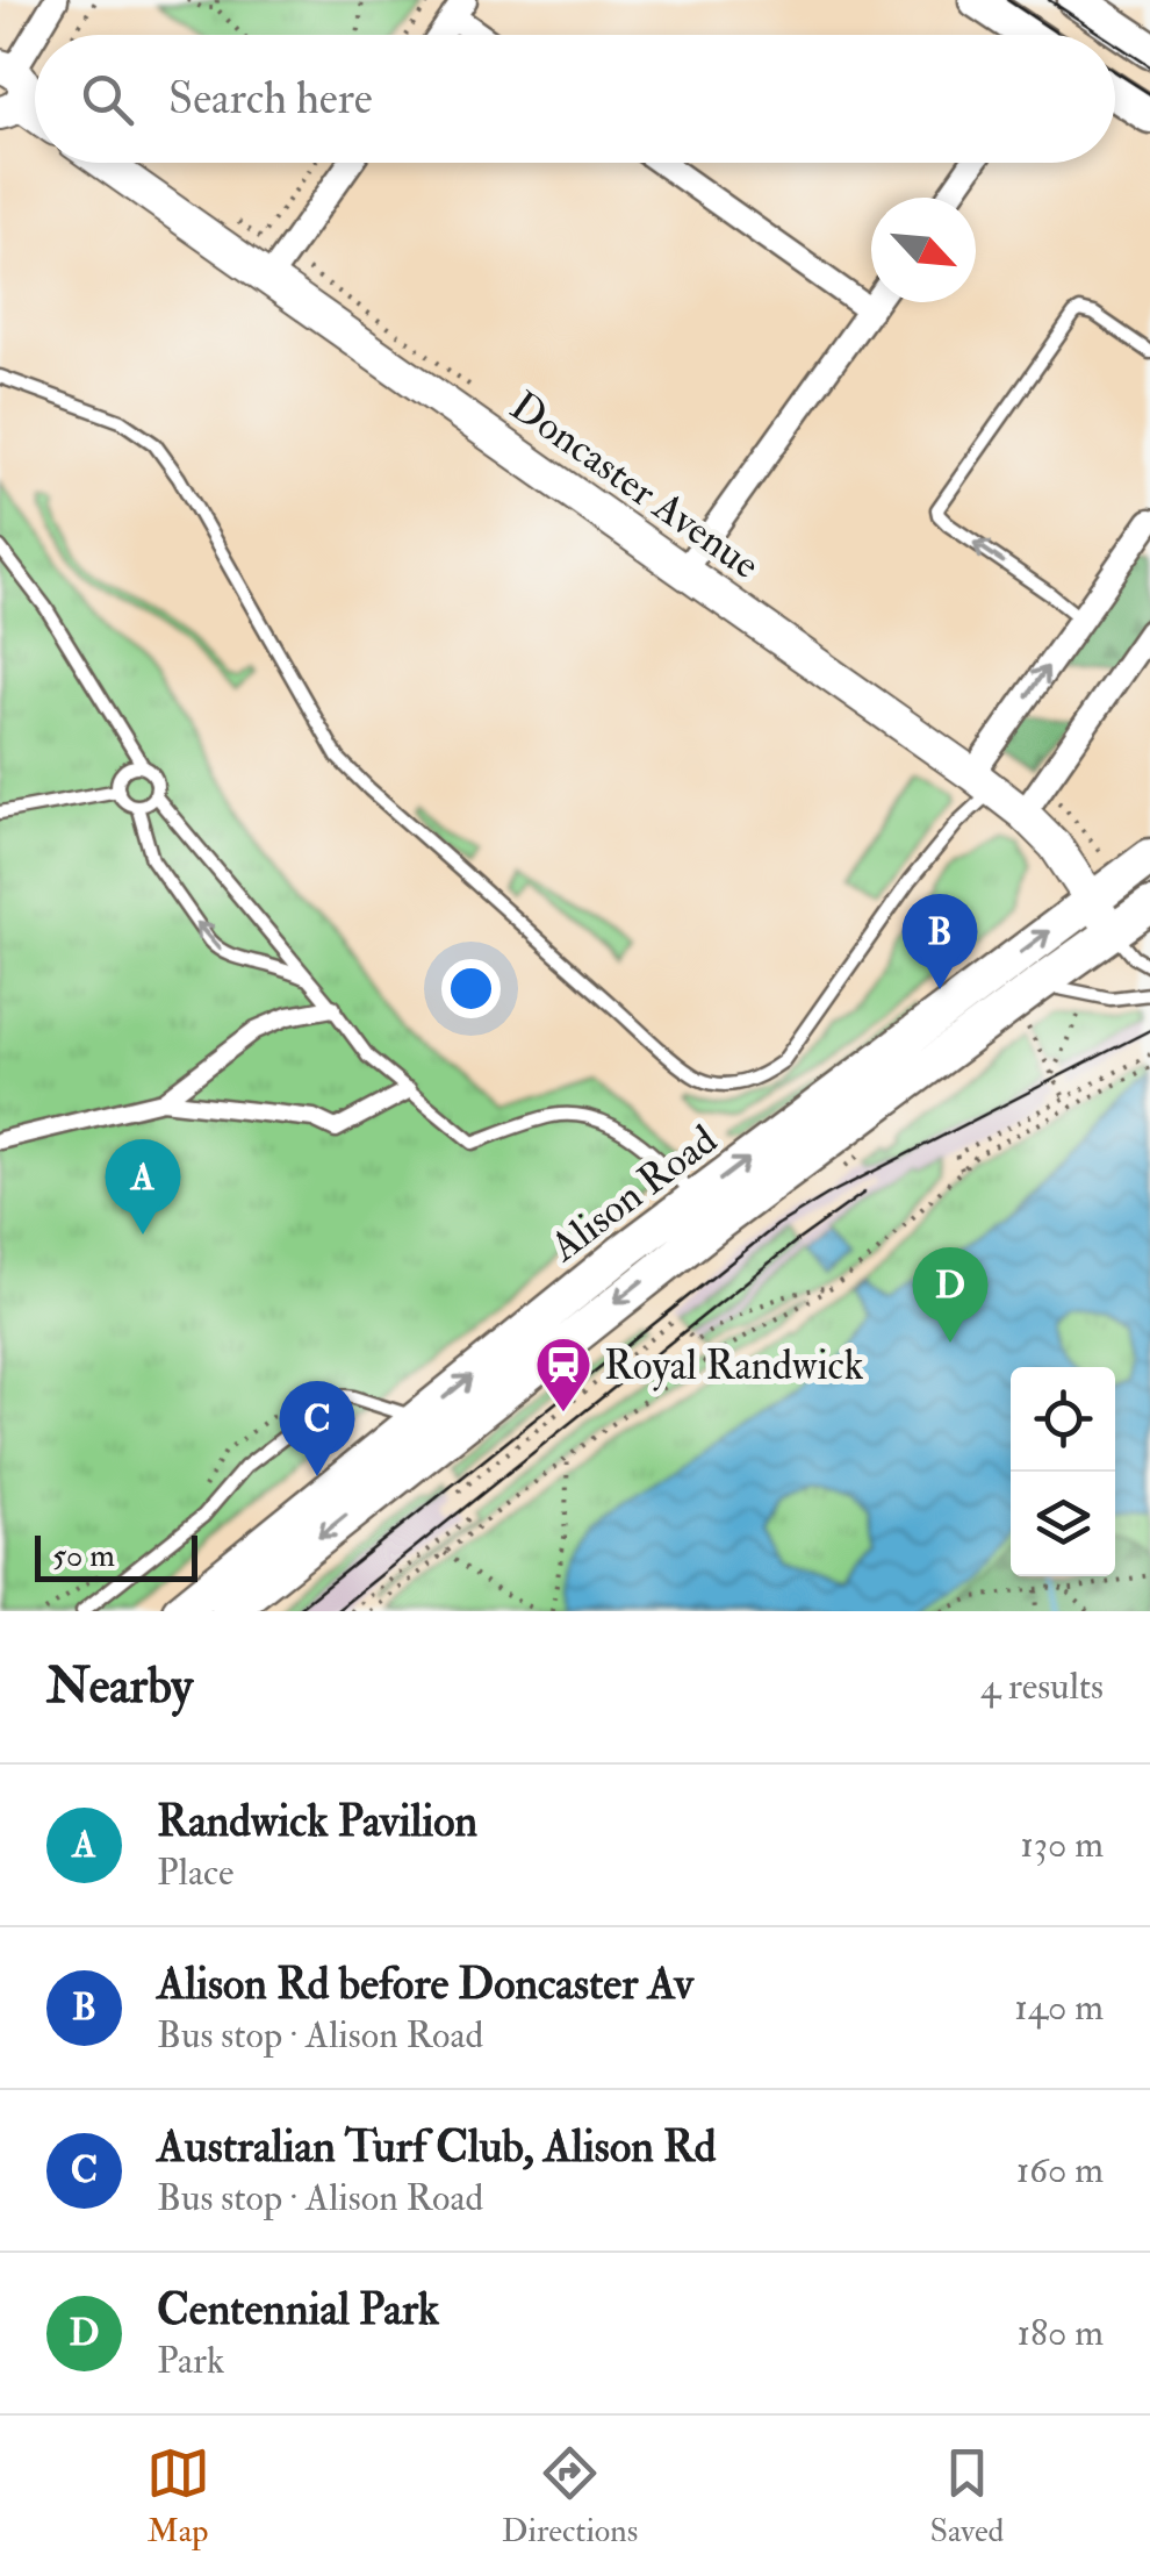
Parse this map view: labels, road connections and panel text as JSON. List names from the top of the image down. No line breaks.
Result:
{"streets":{"main road":["Doncaster Avenue","Alison Road"]},"crossings":[["Doncaster Avenue","Alison Road"]],"places":{"station":["Royal Randwick"]},"scale_bar":"50 m","north":"bottom right","page":{"search":"Search here","pins":["B","A","D","C"],"scale":"50 m","heading":["Nearby","4 results"],"list":[{"mark":"A","name":"Randwick Pavilion","note":"Place","value":"130 m"},{"mark":"B","name":"Alison Rd before Doncaster Av","note":"Bus stop · Alison Road","value":"140 m"},{"mark":"C","name":"Australian Turf Club, Alison Rd","note":"Bus stop · Alison Road","value":"160 m"},{"mark":"D","name":"Centennial Park","note":"Park","value":"180 m"}],"nav":["Map","Directions","Saved"]}}
